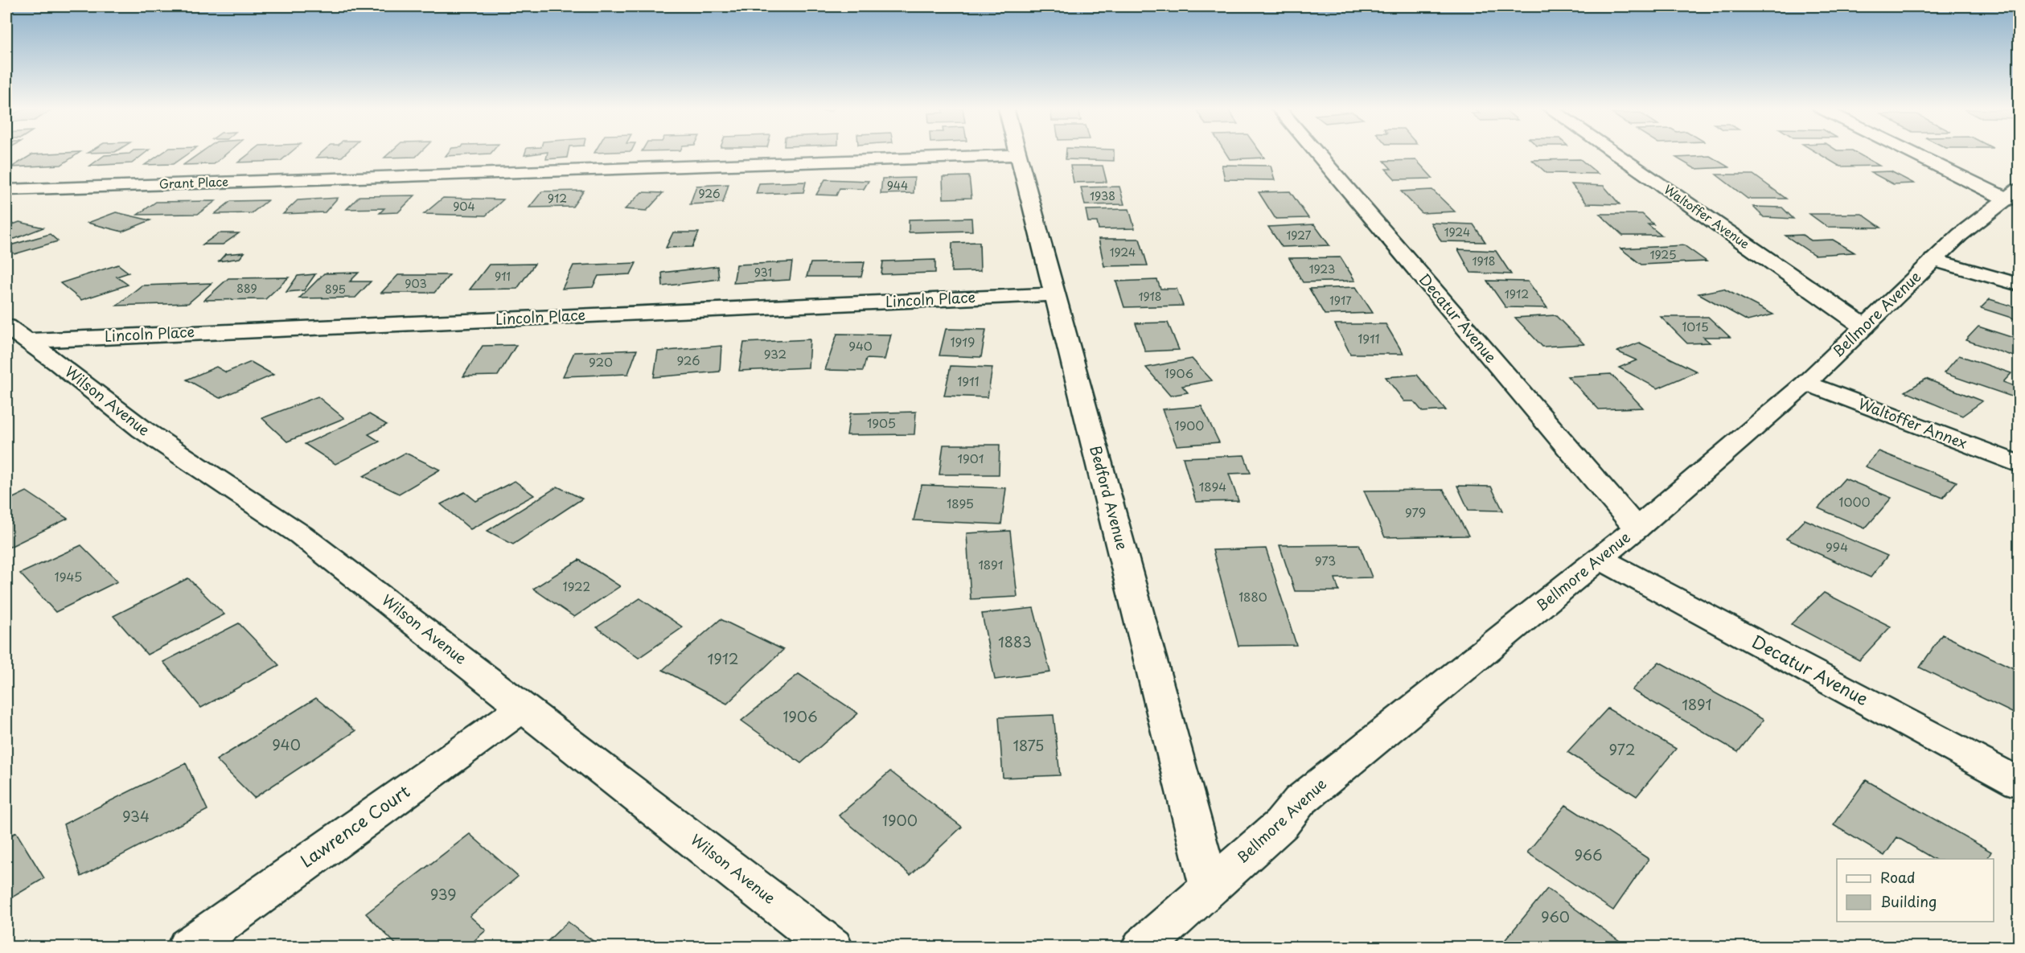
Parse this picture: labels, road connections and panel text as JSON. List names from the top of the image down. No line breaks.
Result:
{"streets":{"street":["Grant Place","Waltoffer Avenue","Lincoln Place","Bellmore Avenue","Decatur Avenue","Wilson Avenue","Waltoffer Annex","Bedford Avenue","Lawrence Court"]},"crossings":[["Grant Place","Bedford Avenue"],["Waltoffer Avenue","Bellmore Avenue"],["Lincoln Place","Wilson Avenue"],["Lincoln Place","Bedford Avenue"],["Bellmore Avenue","Decatur Avenue"],["Bellmore Avenue","Waltoffer Annex"],["Bellmore Avenue","Bedford Avenue"],["Wilson Avenue","Lawrence Court"]],"house_numbers":["944","926","1938","912","904","1924","1927","1924","1925","1918","1923","931","911","903","889","895","1912","1918","1917","1015","1911","1919","940","932","926","920","1906","1911","1905","1900","1901","1894","1000","1895","979","994","973","1891","1945","1922","1880","1883","1912","1891","1906","940","1875","972","934","1900","966","939","960"],"legend":["Road","Building"]}
